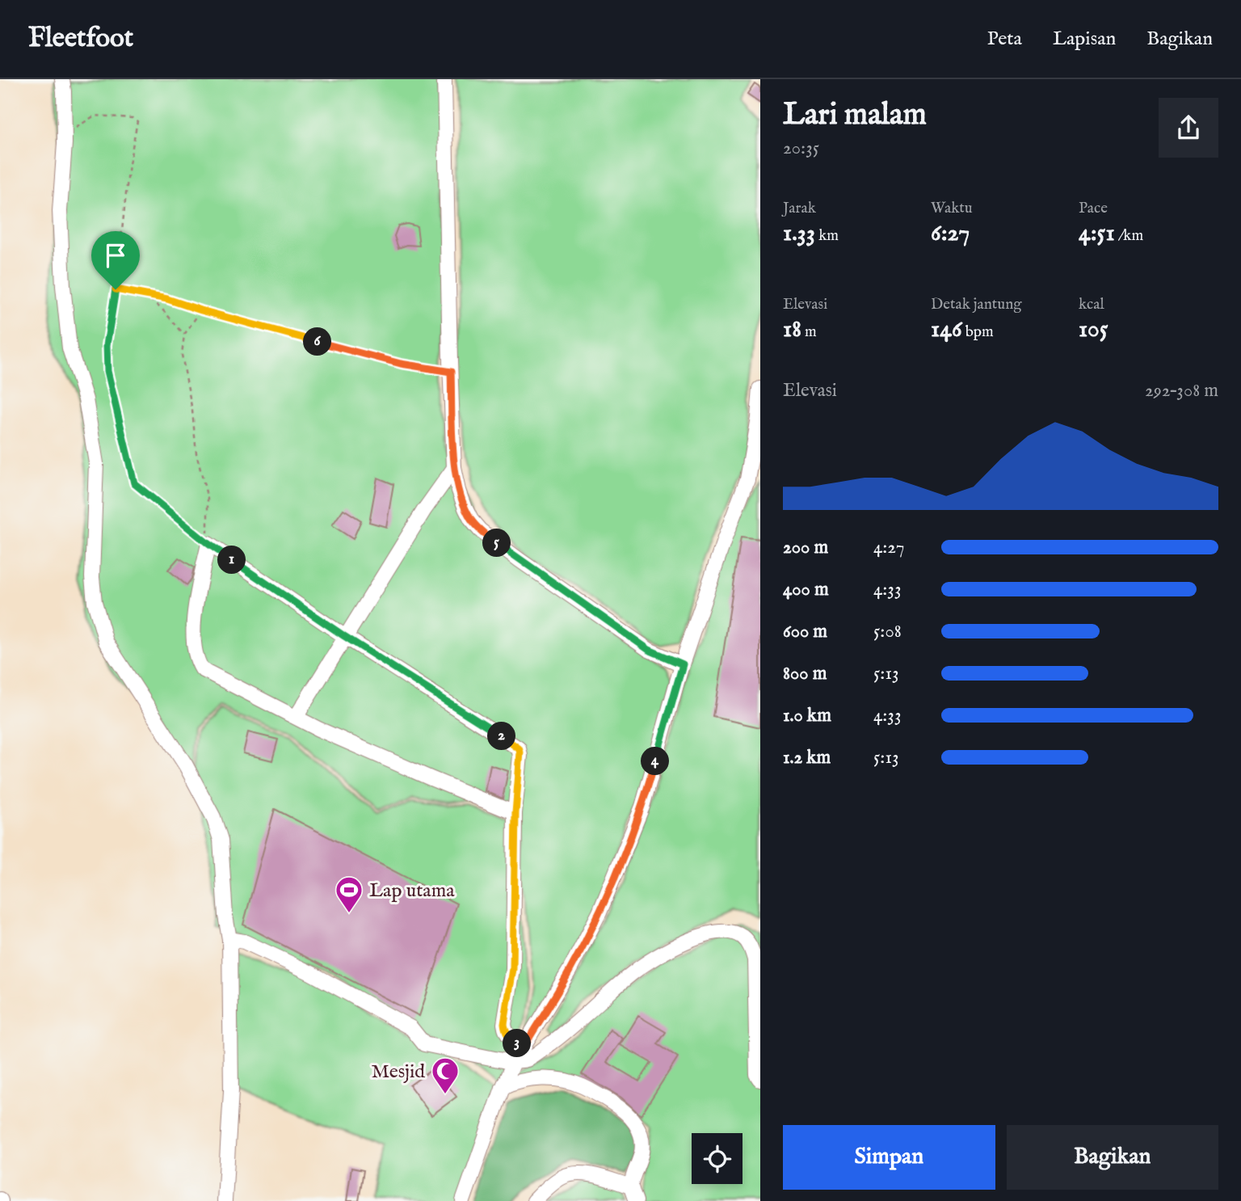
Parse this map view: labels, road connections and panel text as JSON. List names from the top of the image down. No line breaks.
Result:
{"places":{"sports":["Lap utama"],"mosque":["Mesjid"]},"page":{"header":"Fleetfoot","nav":["Peta","Lapisan","Bagikan"],"heading":["Lari malam","20:35"],"stats":[["Jarak","1.33 km"],["Waktu","6:27"],["Pace","4:51 /km"],["Elevasi","18 m"],["Detak jantung","146 bpm"],["kcal","105"]],"pins":["6","5","1","2","4","3"],"chart":["Elevasi","292–308 m"],"list":[{"name":"200 m","note":"4:27"},{"name":"400 m","note":"4:33"},{"name":"600 m","note":"5:08"},{"name":"800 m","note":"5:13"},{"name":"1.0 km","note":"4:33"},{"name":"1.2 km","note":"5:13"}],"buttons":["Simpan","Bagikan"]}}
